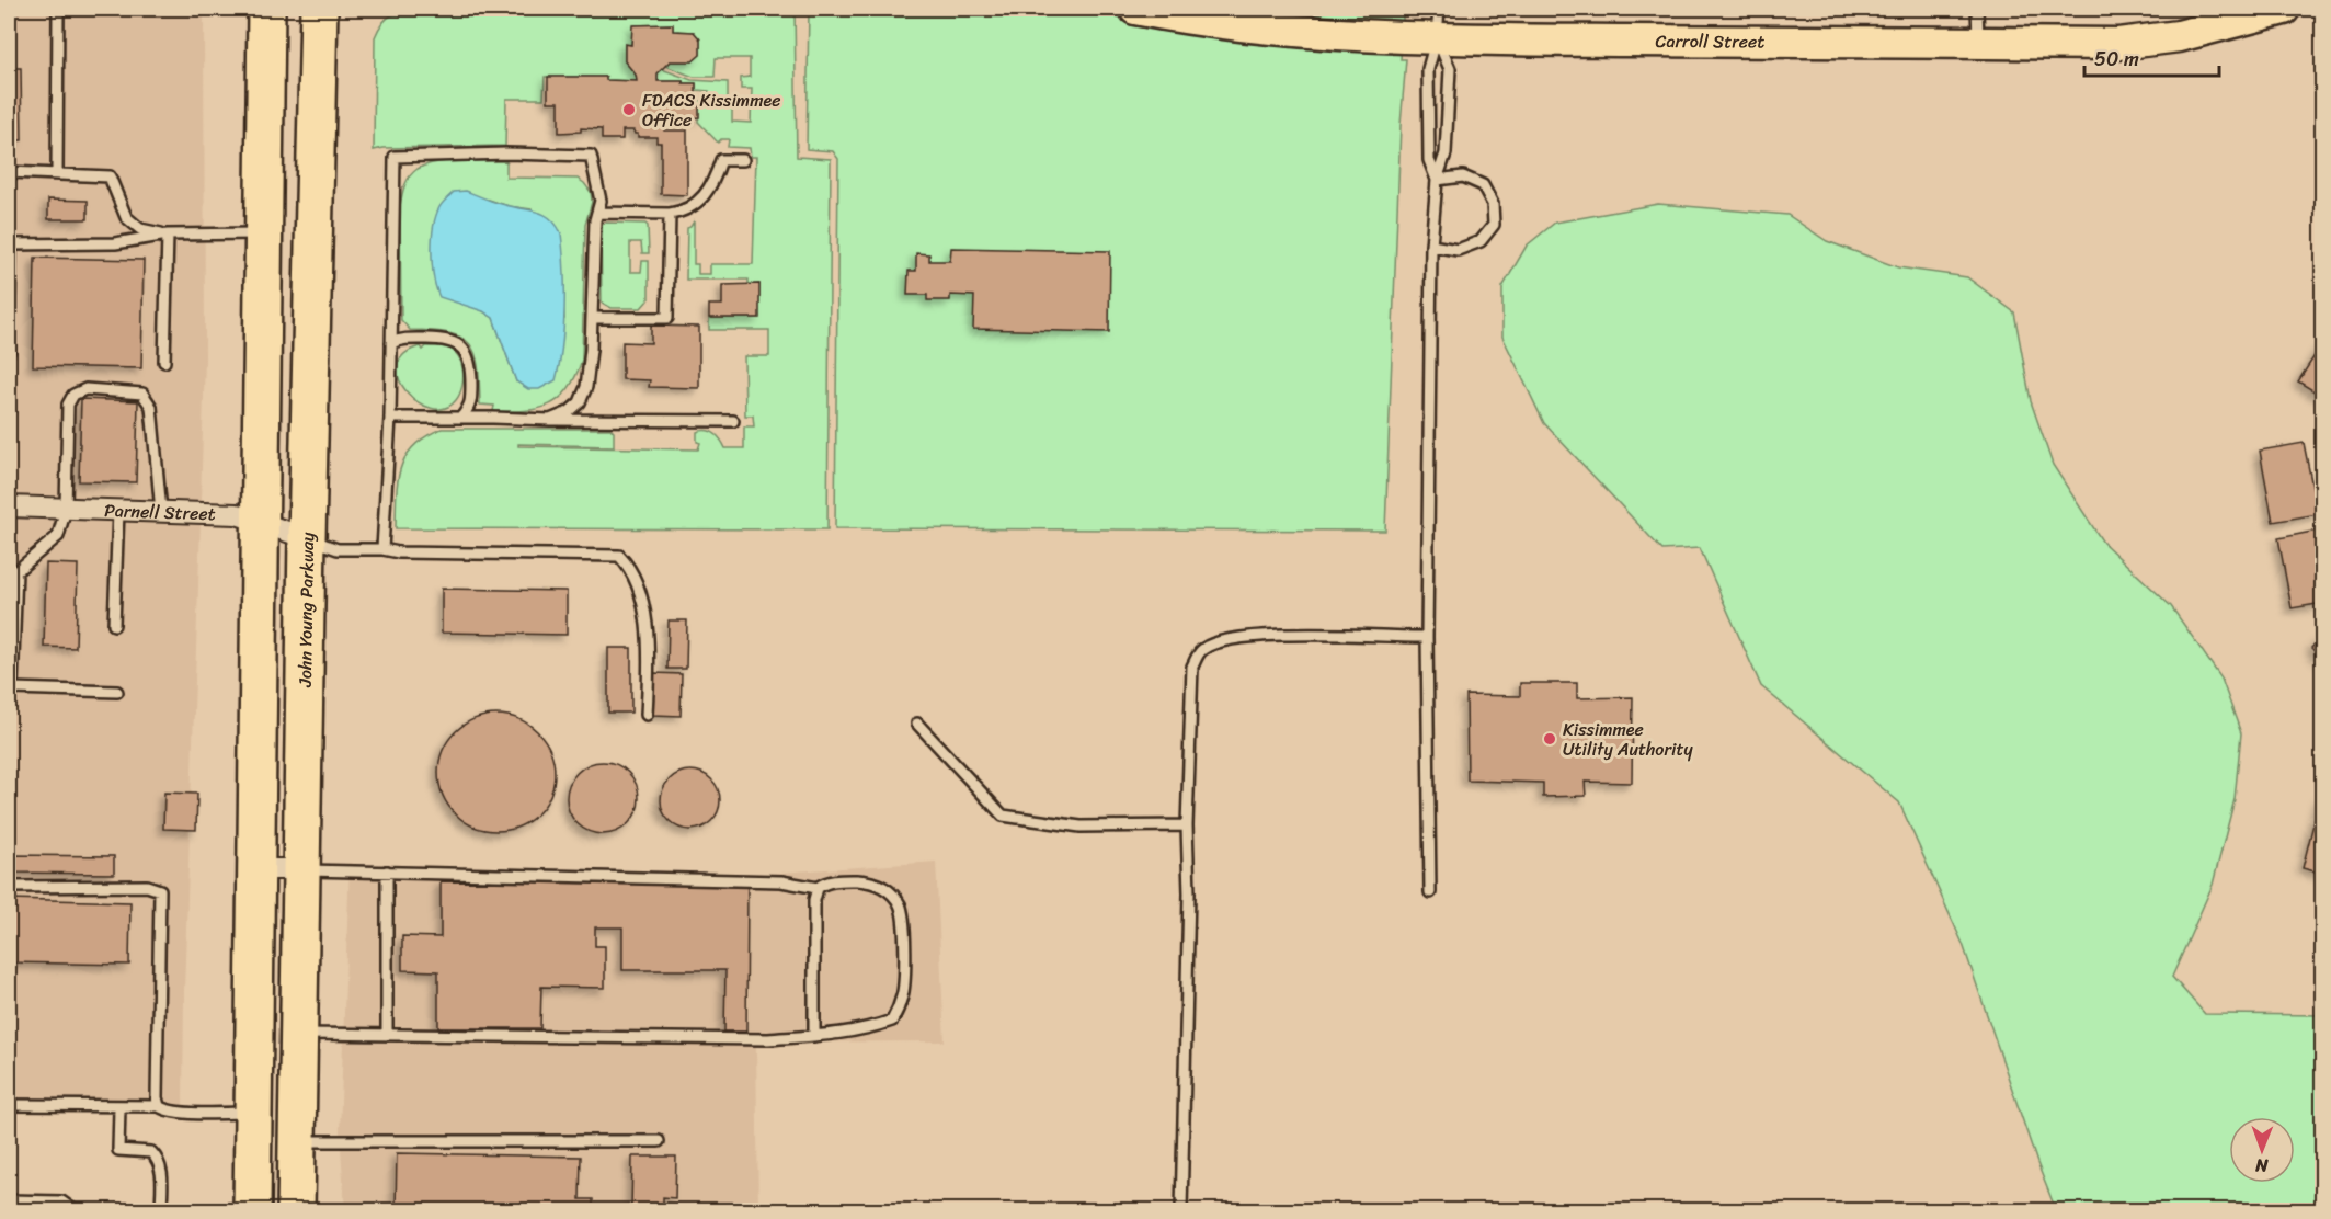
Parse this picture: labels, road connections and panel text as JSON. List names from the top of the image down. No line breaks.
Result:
{"streets":{"highway":["John Young Parkway"],"main road":["Carroll Street"],"street":["Parnell Street"]},"crossings":[["Parnell Street","John Young Parkway"]],"places":["FDACS Kissimmee Office","Kissimmee Utility Authority"],"scale_bar":"50 m","north":"bottom"}
